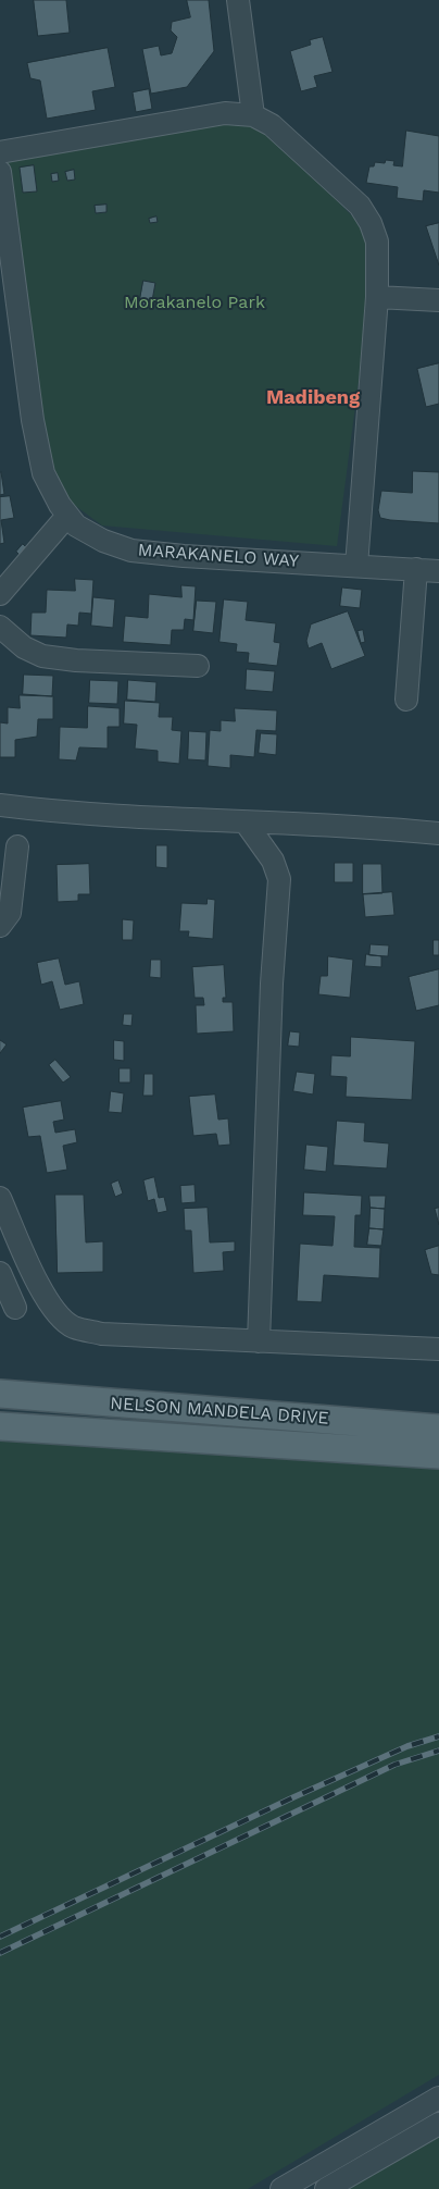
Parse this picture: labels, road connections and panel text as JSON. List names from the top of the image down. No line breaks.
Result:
{"streets":{"main road":["NELSON MANDELA DRIVE"],"street":["MARAKANELO WAY"]},"districts":["Madibeng"],"parks":["Morakanelo Park"]}
